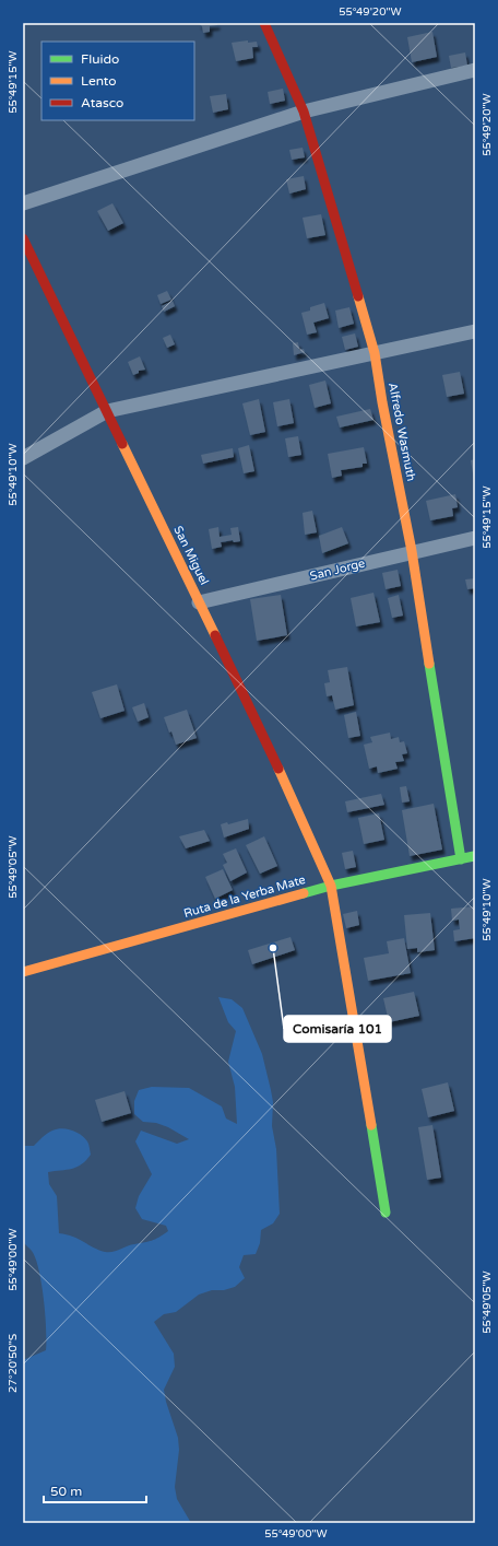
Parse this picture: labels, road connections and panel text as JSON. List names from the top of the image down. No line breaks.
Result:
{"streets":{"street":["Alfredo Wasmuth","San Miguel","San Jorge","Ruta de la Yerba Mate"]},"crossings":[["Alfredo Wasmuth","San Jorge"],["Alfredo Wasmuth","Ruta de la Yerba Mate"],["San Miguel","San Jorge"],["San Miguel","Ruta de la Yerba Mate"]],"places":["Comisaría 101"],"legend":["Fluido","Lento","Atasco"],"scale_bar":"50 m","coordinates":["55°49'20\"W","55°49'15\"W","55°49'10\"W","55°49'05\"W","55°49'00\"W","27°20'50\"S"]}
